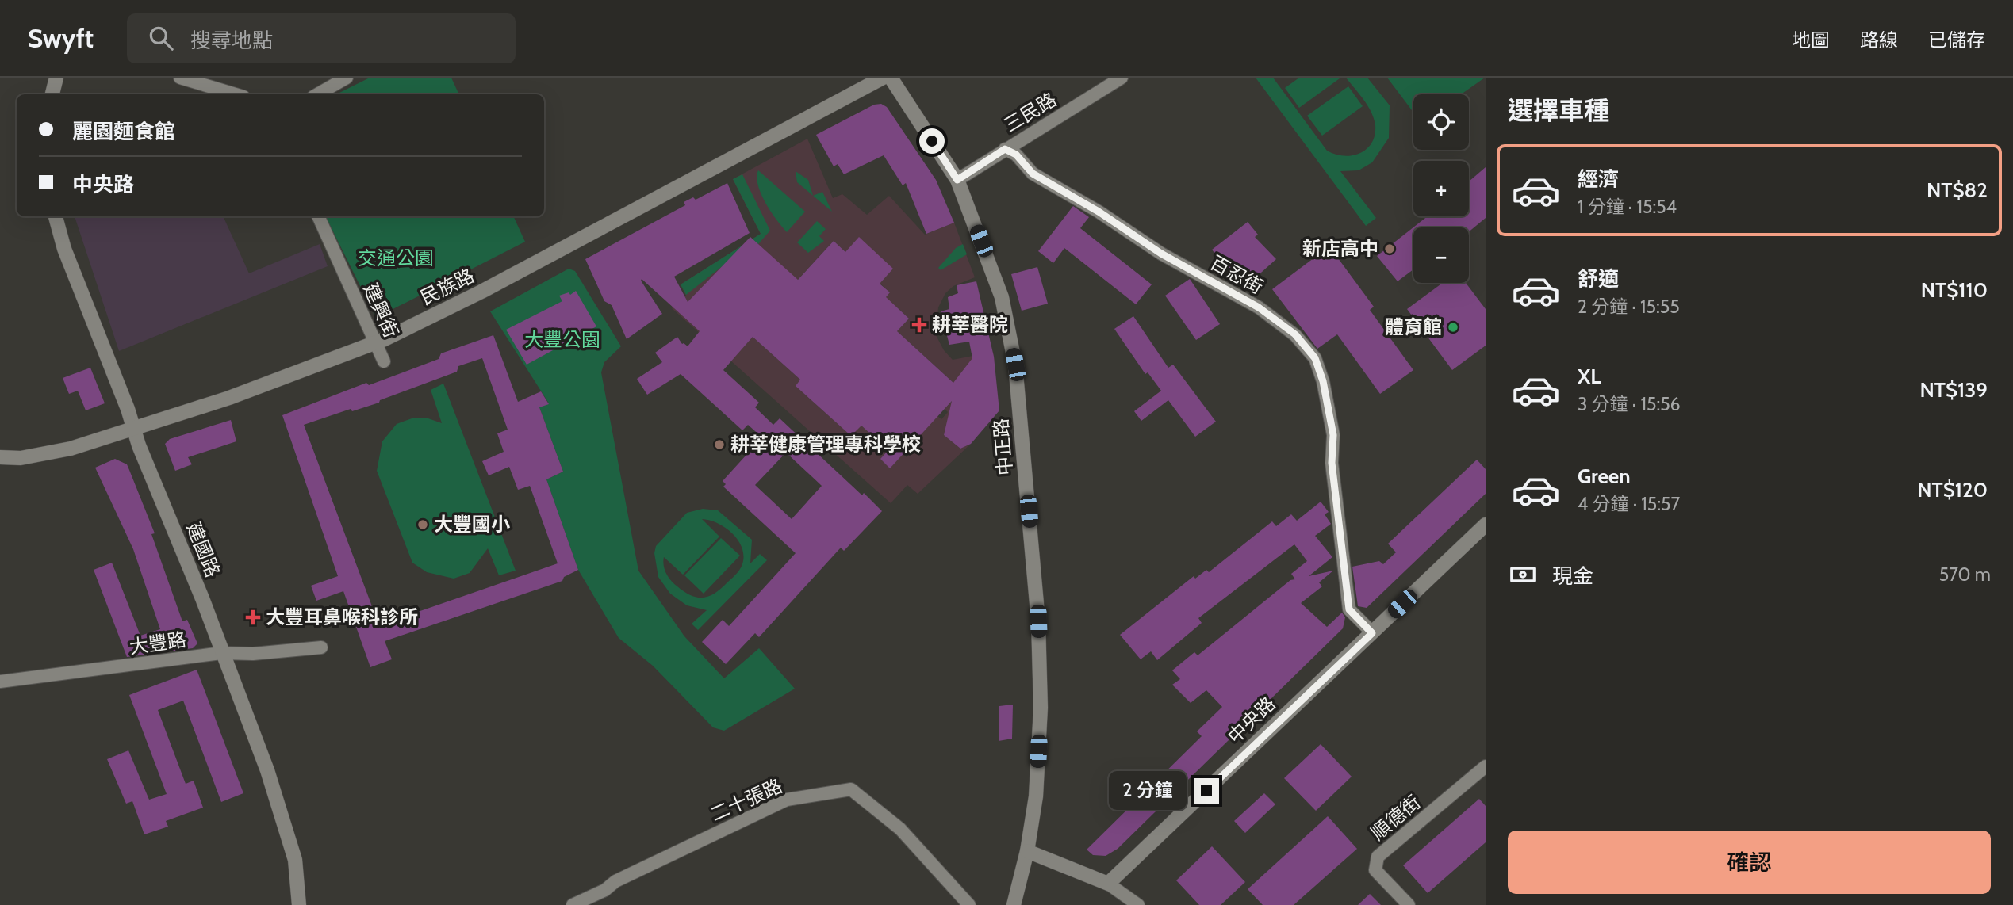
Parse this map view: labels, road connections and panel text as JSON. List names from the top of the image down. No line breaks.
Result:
{"streets":{"street":["三民路","百忍街","民族路","建興街","中正路","建國路","大豐路","中央路","二十張路","順德街"]},"crossings":[["三民路","百忍街"],["三民路","中正路"],["百忍街","中央路"],["民族路","建興街"],["民族路","建國路"],["建國路","大豐路"]],"parks":["交通公園","大豐公園"],"places":{"other":["新店高中","體育館","耕莘健康管理專科學校","大豐國小"],"health":["耕莘醫院","大豐耳鼻喉科診所"]},"page":{"header":"Swyft","search":"搜尋地點","nav":["地圖","路線","已儲存"],"heading":"選擇車種","map_buttons":["+","−"],"banner":["麗園麵食館","中央路"],"list":[{"name":"經濟","note":"1 分鐘 · 15:54","value":"NT$82"},{"name":"舒適","note":"2 分鐘 · 15:55","value":"NT$110"},{"name":"XL","note":"3 分鐘 · 15:56","value":"NT$139"},{"name":"Green","note":"4 分鐘 · 15:57","value":"NT$120"}],"pay":["現金","570 m"],"bubble":"2 分鐘","buttons":"確認"}}
